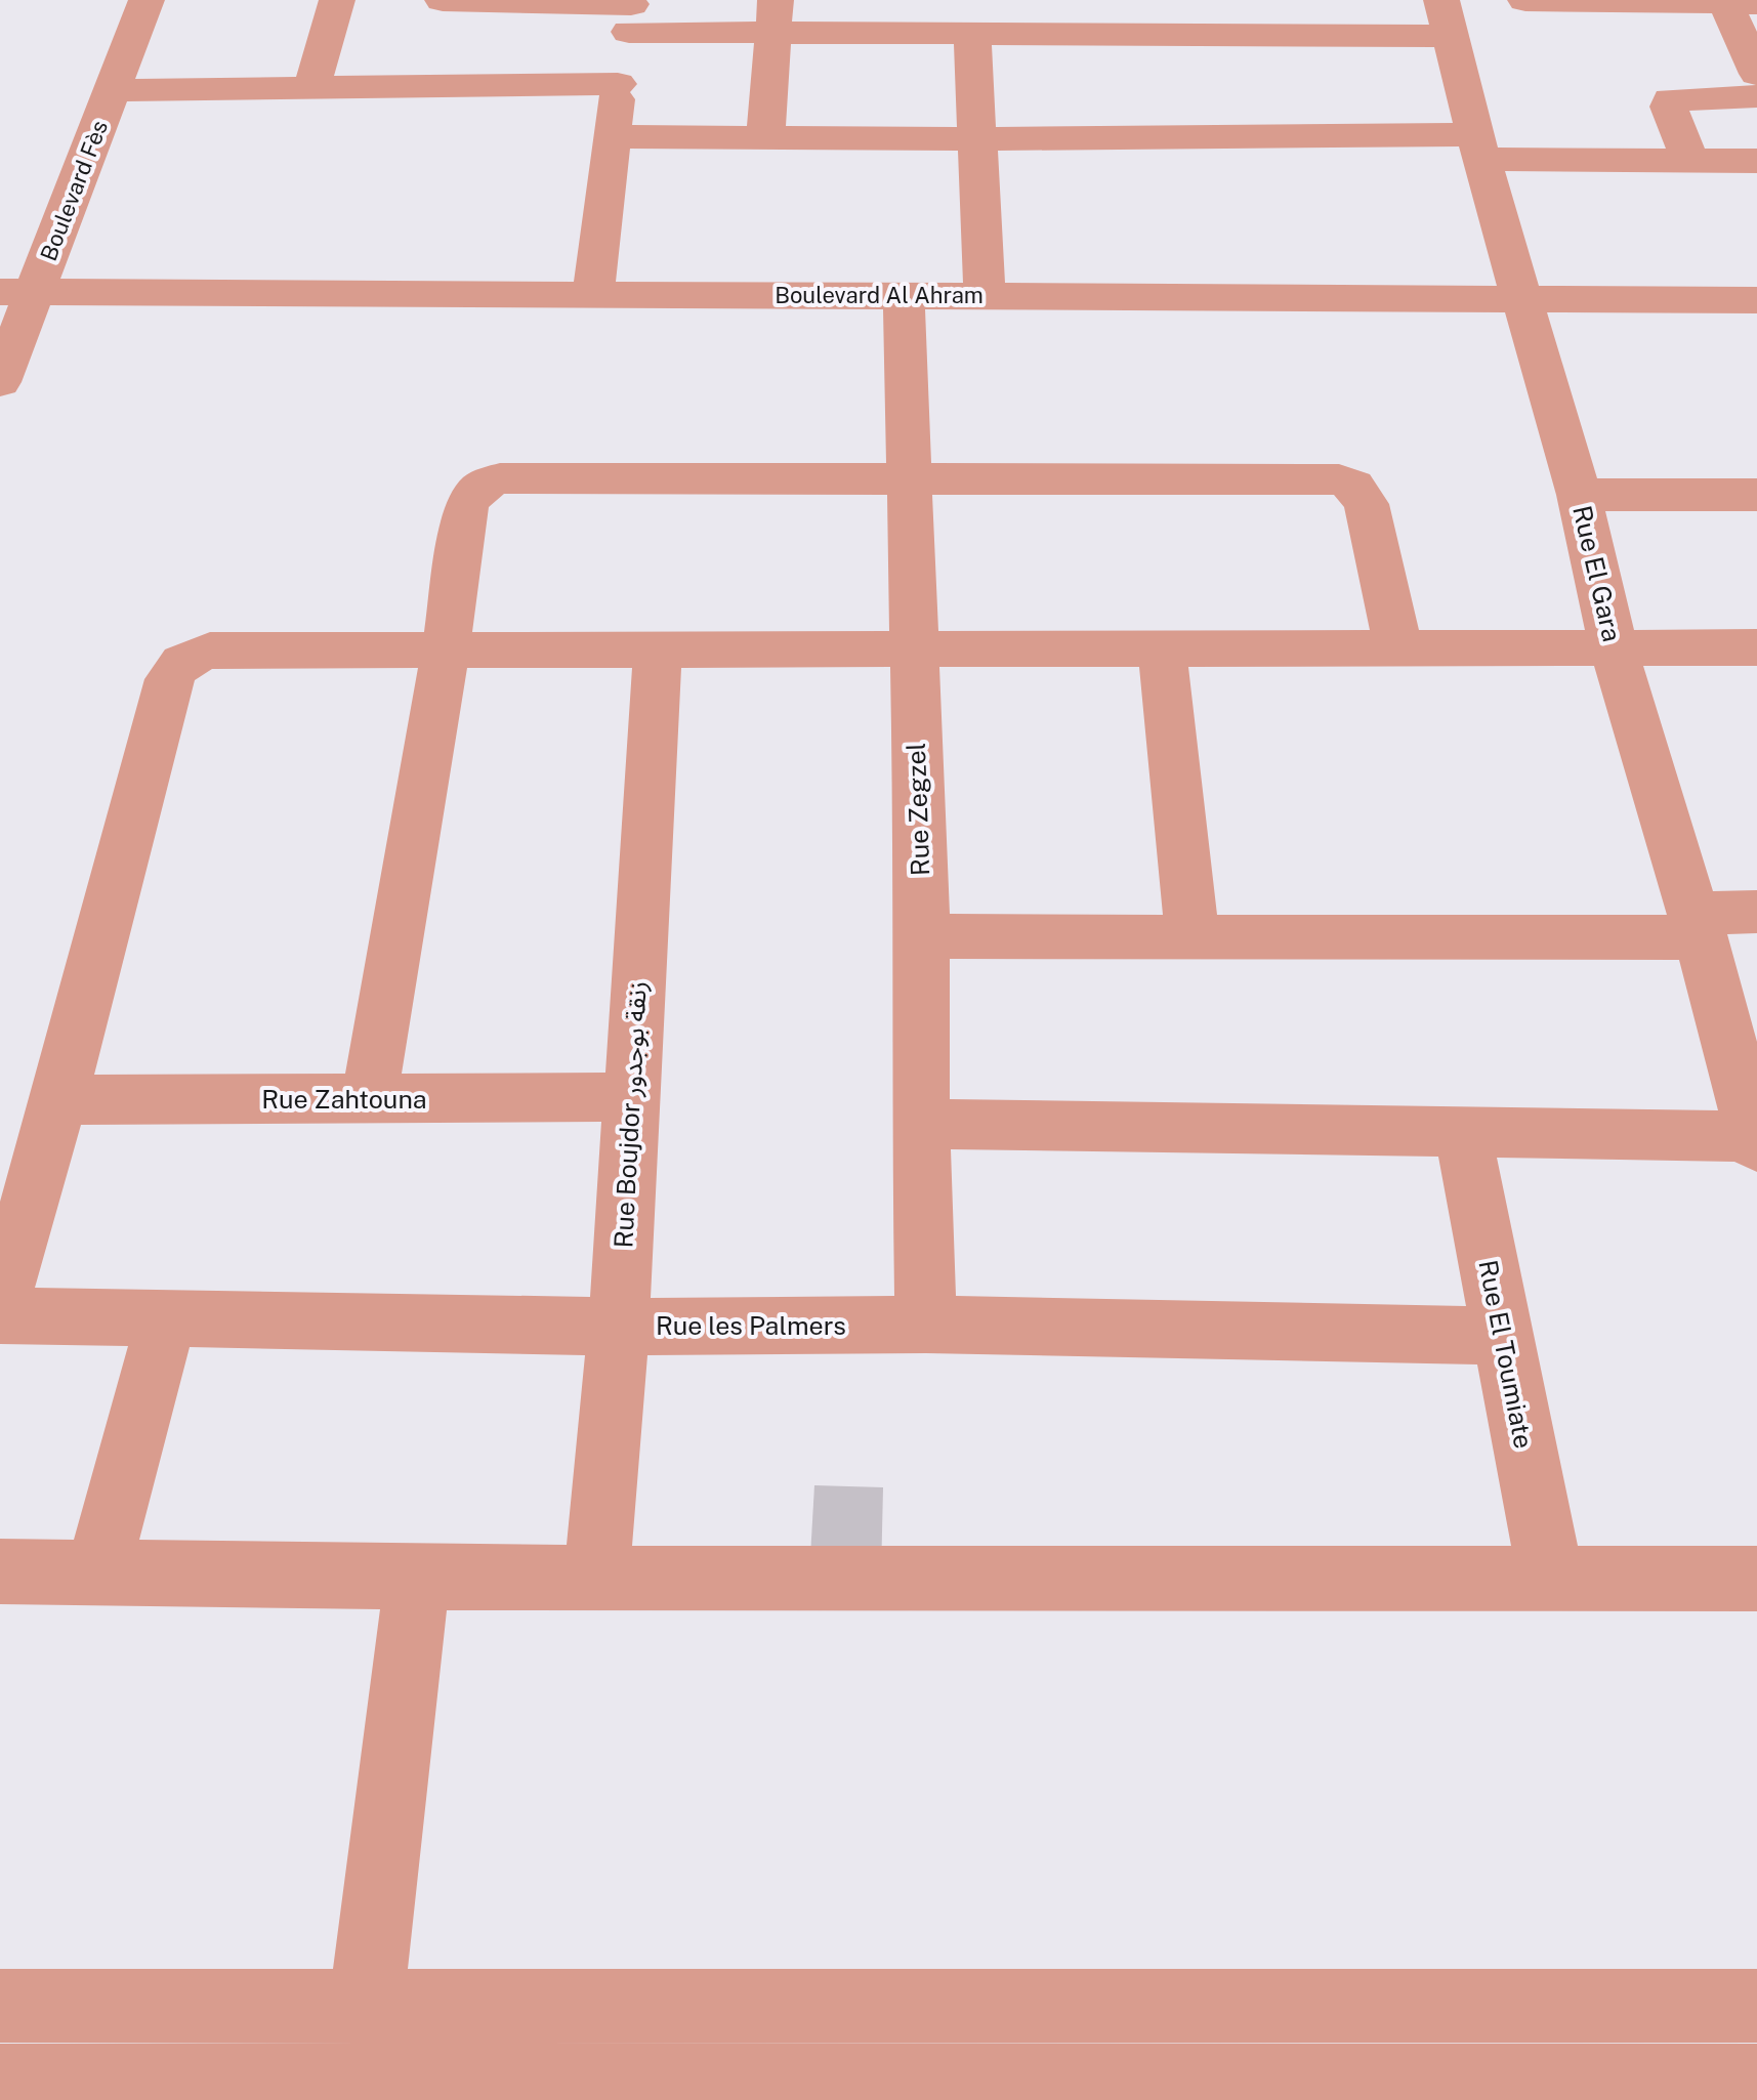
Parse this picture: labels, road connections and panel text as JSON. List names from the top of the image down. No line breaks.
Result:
{"streets":{"street":["Boulevard Fès","Boulevard Al Ahram","Rue El Gara","Rue Zegzel","Rue Zahtouna","Rue Boujdor زنقة بوجدور","Rue les Palmers","Rue El Toumiate"]},"crossings":[["Boulevard Fès","Boulevard Al Ahram"],["Boulevard Al Ahram","Rue El Gara"],["Boulevard Al Ahram","Rue Zegzel"],["Rue Zegzel","Rue les Palmers"],["Rue Zahtouna","Rue Boujdor زنقة بوجدور"],["Rue Boujdor زنقة بوجدور","Rue les Palmers"],["Rue les Palmers","Rue El Toumiate"]]}
